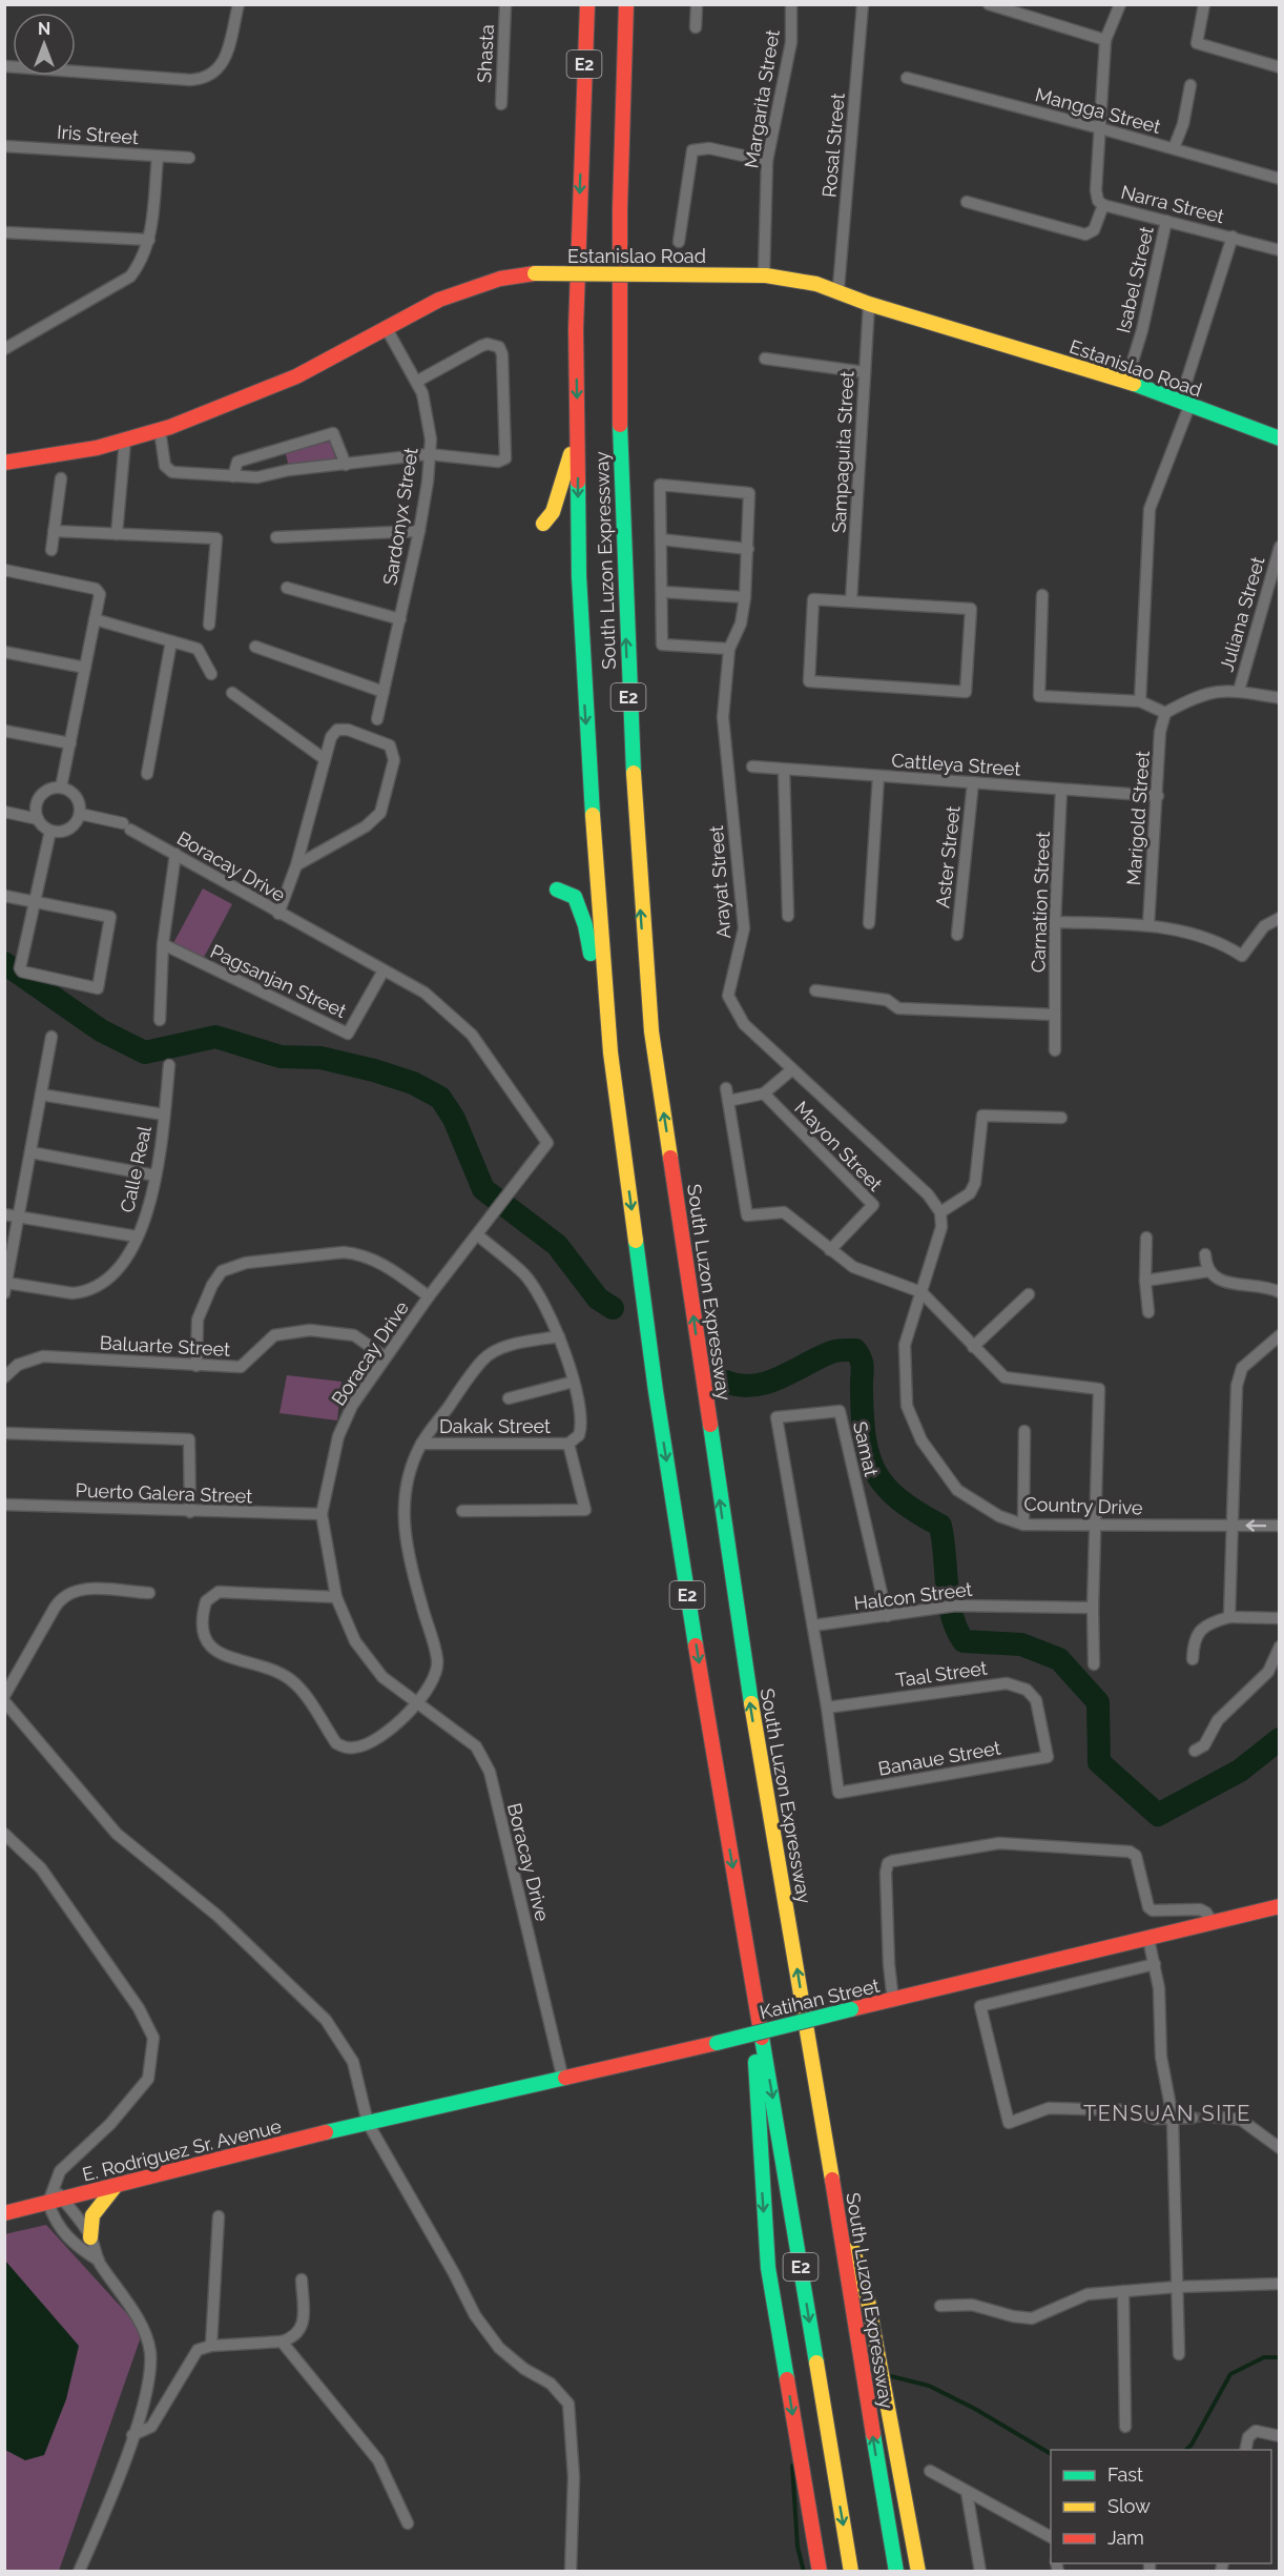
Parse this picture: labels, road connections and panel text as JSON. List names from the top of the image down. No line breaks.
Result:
{"streets":{"main road":["E2","Estanislao Road","South Luzon Expressway","Katihan Street","E. Rodriguez Sr. Avenue"],"street":["Shasta","Margarita Street","Mangga Street","Iris Street","Rosal Street","Narra Street","Isabel Street","Sampaguita Street","Sardonyx Street","Juliana Street","Cattleya Street","Marigold Street","Aster Street","Boracay Drive","Arayat Street","Carnation Street","Pagsanjan Street","Mayon Street","Calle Real","Baluarte Street","Dakak Street","Samat","Puerto Galera Street","Country Drive","Halcon Street","Taal Street","Banaue Street"]},"crossings":[["Margarita Street","Estanislao Road"],["Rosal Street","Estanislao Road"],["Narra Street","Isabel Street"],["Estanislao Road","Isabel Street"],["Estanislao Road","Sampaguita Street"],["Estanislao Road","Sardonyx Street"],["Cattleya Street","Marigold Street"],["Cattleya Street","Aster Street"],["Cattleya Street","Carnation Street"],["Boracay Drive","Pagsanjan Street"],["Boracay Drive","Baluarte Street"],["Boracay Drive","Dakak Street"],["Boracay Drive","Puerto Galera Street"],["Boracay Drive","Katihan Street"],["Samat","Halcon Street"],["Taal Street","Banaue Street"],["Katihan Street","E. Rodriguez Sr. Avenue"]],"districts":["TENSUAN SITE"],"legend":["Fast","Slow","Jam"],"north":"top"}
